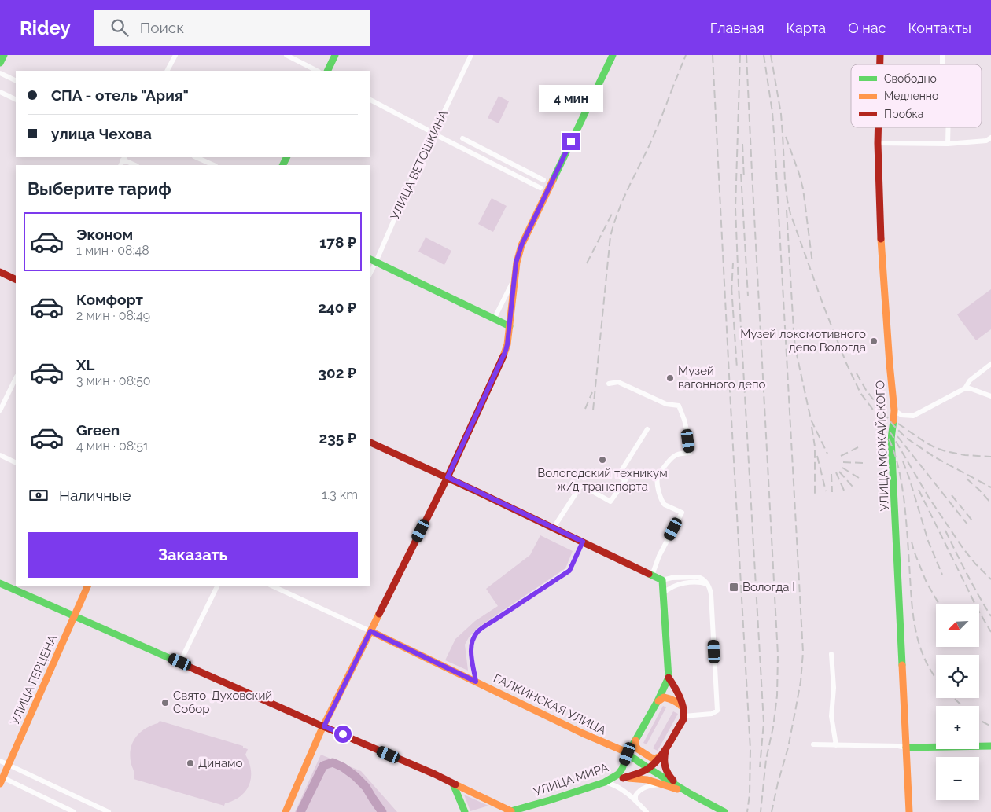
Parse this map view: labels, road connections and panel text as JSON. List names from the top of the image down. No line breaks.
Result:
{"streets":{"street":["УЛИЦА ВЕТОШКИНА","УЛИЦА МОЖАЙСКОГО","УЛИЦА ГЕРЦЕНА","ГАЛКИНСКАЯ УЛИЦА","УЛИЦА МИРА"]},"crossings":[["ГАЛКИНСКАЯ УЛИЦА","УЛИЦА МИРА"]],"places":{"other":["Музей локомотивного депо Вологда","Музей вагонного депо","Вологодский техникум ж/д транспорта","Свято-Духовский Собор","Динамо"],"transit":["Вологда I"]},"legend":["Свободно","Медленно","Пробка"],"north":"bottom left","page":{"header":"Ridey","search":"Поиск","nav":["Главная","Карта","О нас","Контакты"],"banner":["СПА - отель \"Ария\"","улица Чехова"],"bubble":"4 мин","heading":"Выберите тариф","list":[{"name":"Эконом","note":"1 мин · 08:48","value":"178 ₽"},{"name":"Комфорт","note":"2 мин · 08:49","value":"240 ₽"},{"name":"XL","note":"3 мин · 08:50","value":"302 ₽"},{"name":"Green","note":"4 мин · 08:51","value":"235 ₽"}],"pay":["Наличные","1.3 km"],"buttons":"Заказать","map_buttons":["+","−"]}}
